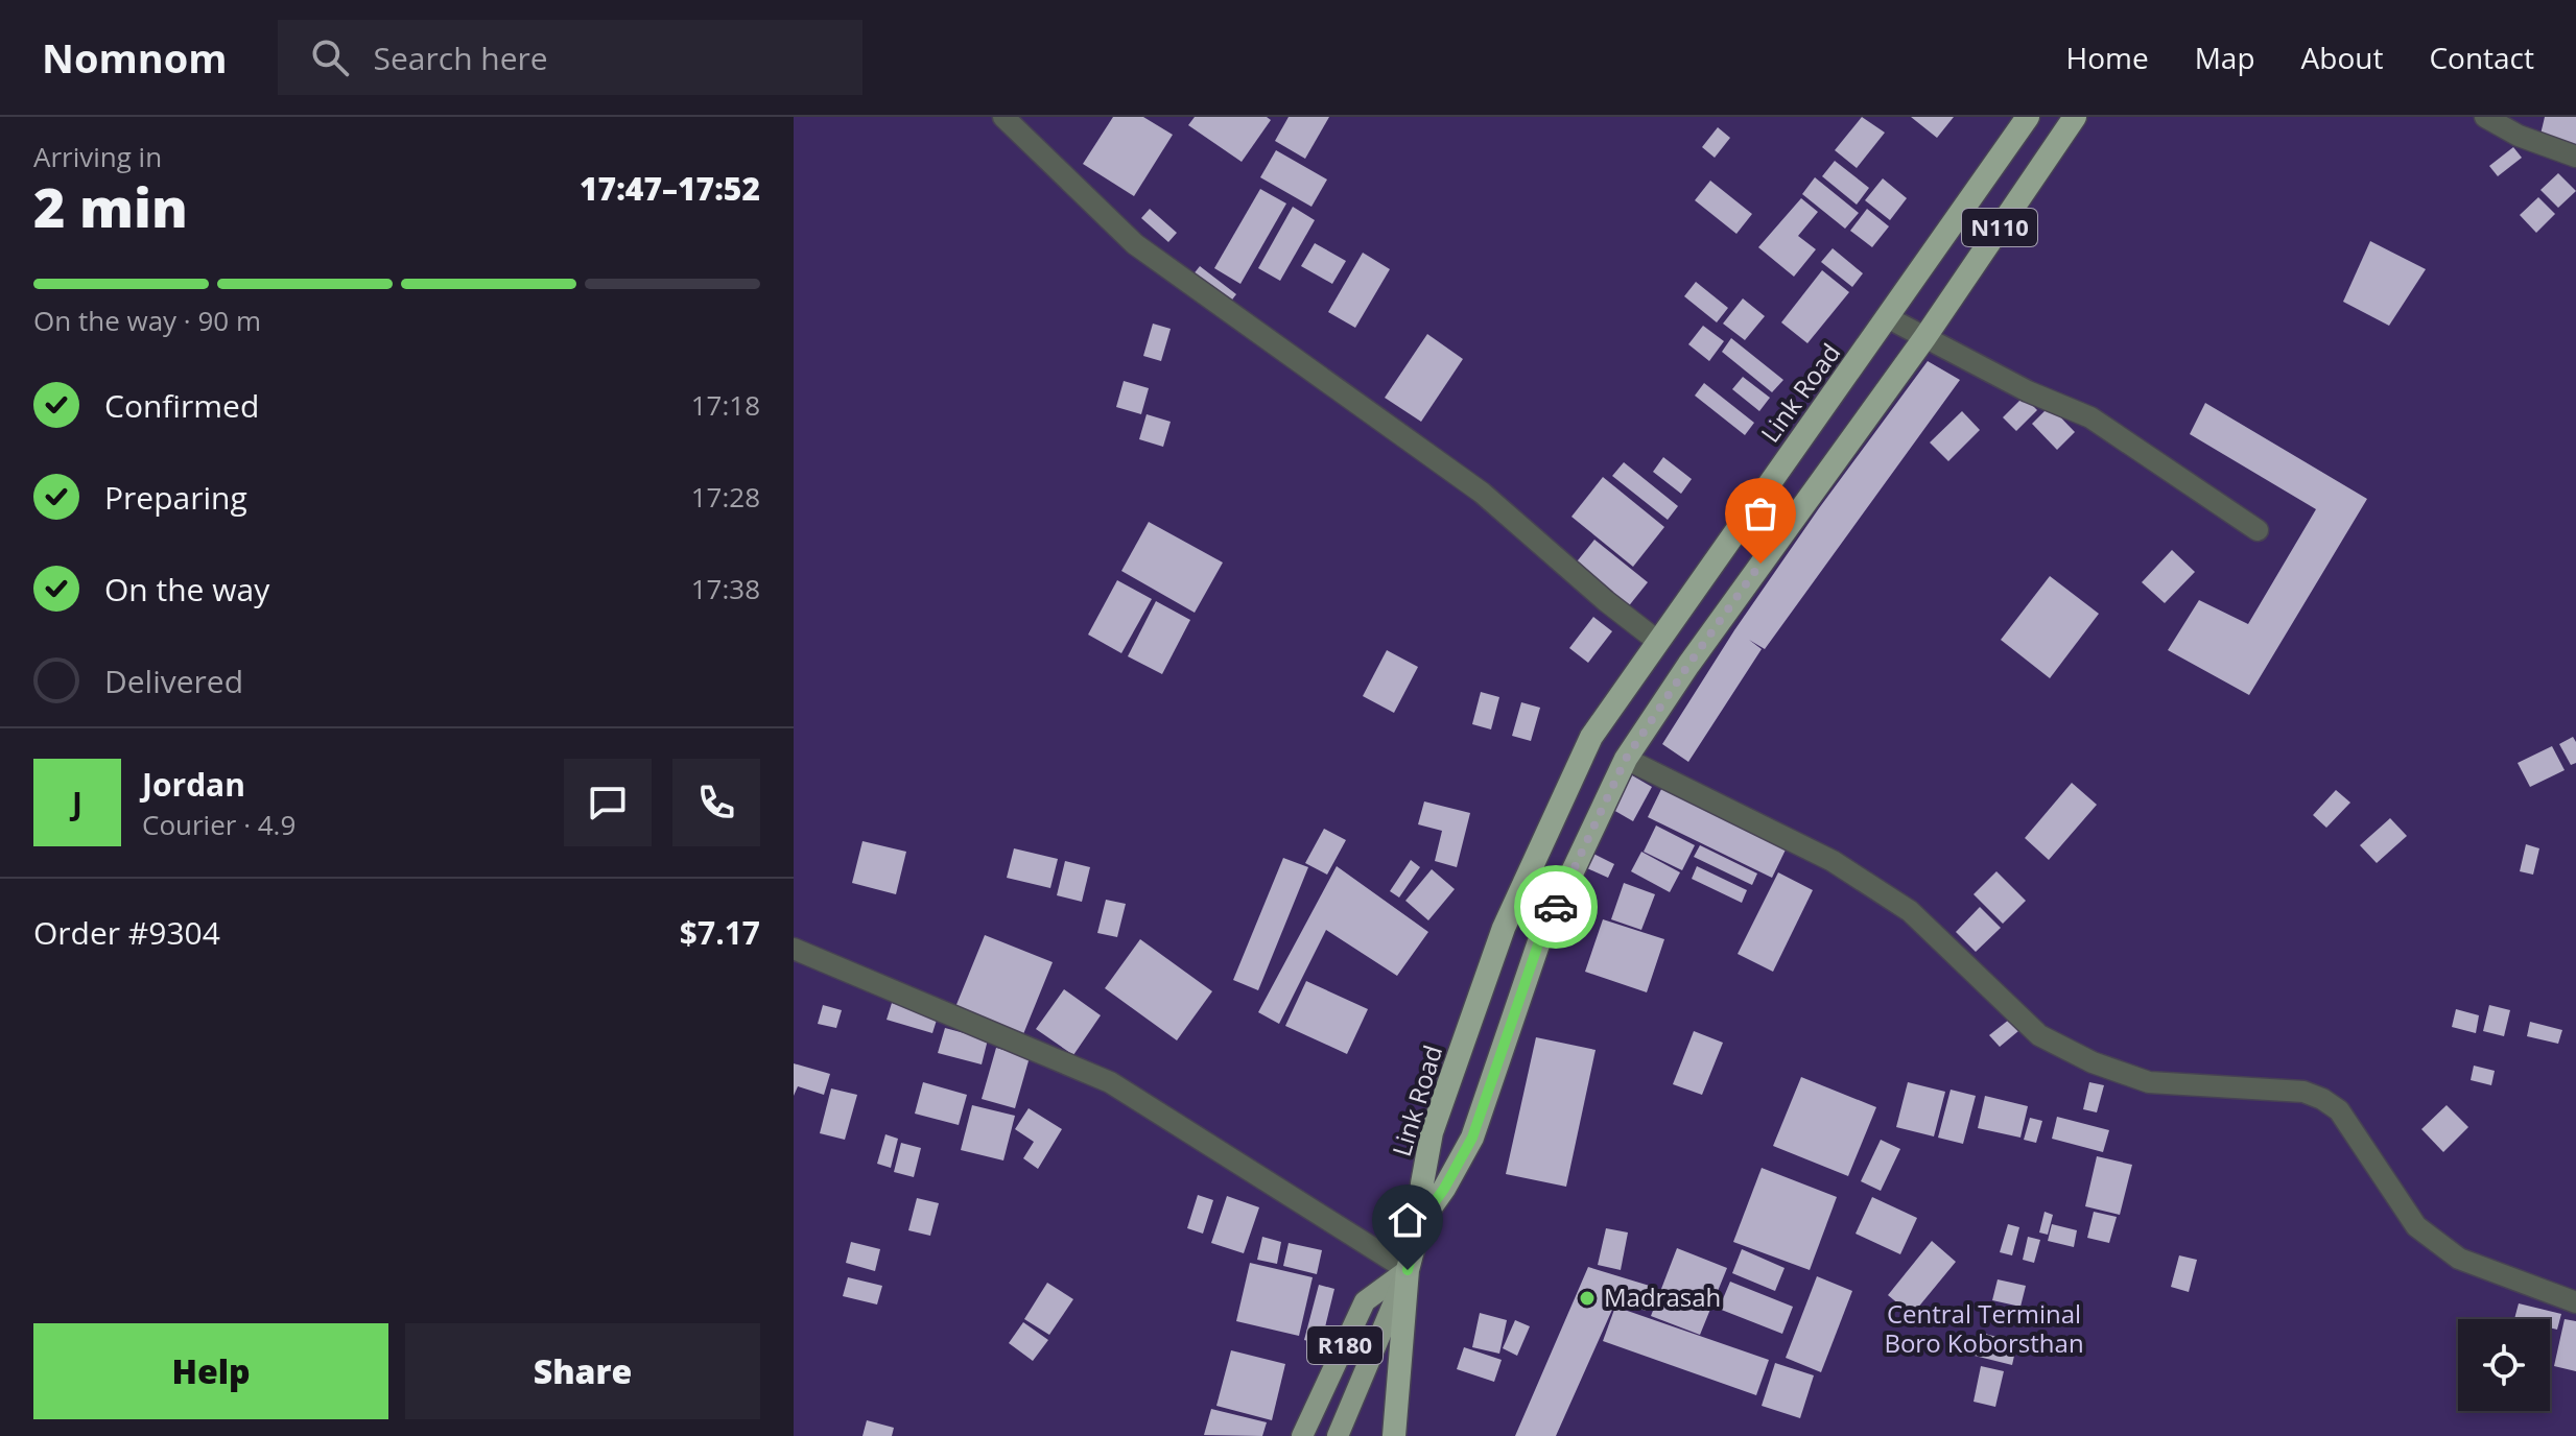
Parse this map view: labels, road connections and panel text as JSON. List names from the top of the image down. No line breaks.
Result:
{"streets":{"highway":["N110","Link Road"],"main road":["R180"]},"crossings":[["N110","Link Road"],["N110","R180"]],"parks":["Central Terminal Boro Koborsthan"],"places":["Madrasah"],"page":{"header":"Nomnom","search":"Search here","nav":["Home","Map","About","Contact"],"heading":["2 min","Arriving in","17:47–17:52"],"panel":["Jordan","Courier · 4.9","Order #9304","$7.17"],"bar":"On the way · 90 m","list":[["Confirmed","17:18"],["Preparing","17:28"],["On the way","17:38"],"Delivered"],"round":"J","buttons":["Help","Share"]}}
